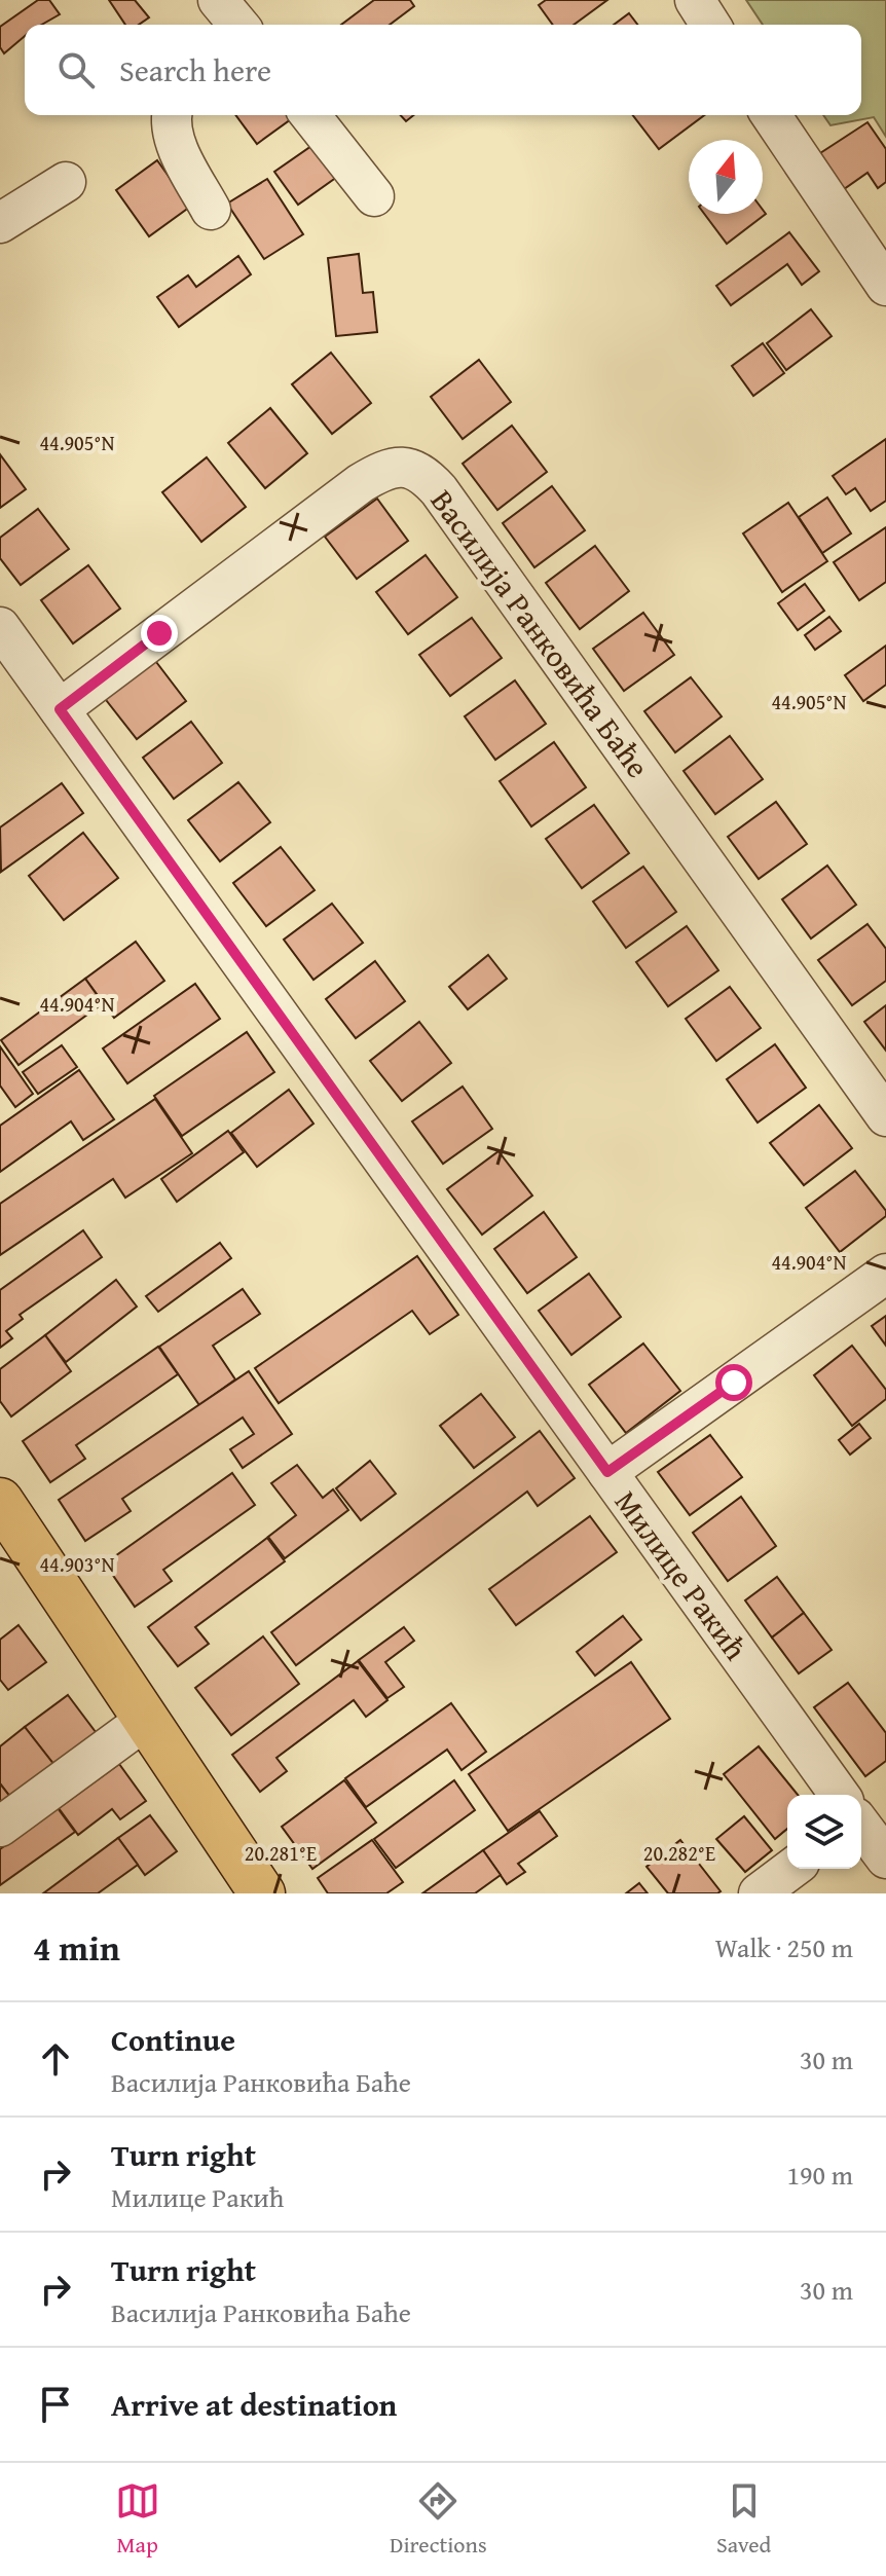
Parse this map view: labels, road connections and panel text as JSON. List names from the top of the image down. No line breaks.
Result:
{"streets":{"street":["Василија Ранковића Баће","Милице Ракић"]},"crossings":[["Василија Ранковића Баће","Милице Ракић"]],"north":"top","page":{"search":"Search here","heading":["4 min","Walk · 250 m"],"list":[["Continue","Василија Ранковића Баће","30 m"],["Turn right","Милице Ракић","190 m"],["Turn right","Василија Ранковића Баће","30 m"],"Arrive at destination"],"nav":["Map","Directions","Saved"]},"coordinates":["44.905°N","44.904°N","44.903°N","20.281°E","20.282°E"]}
